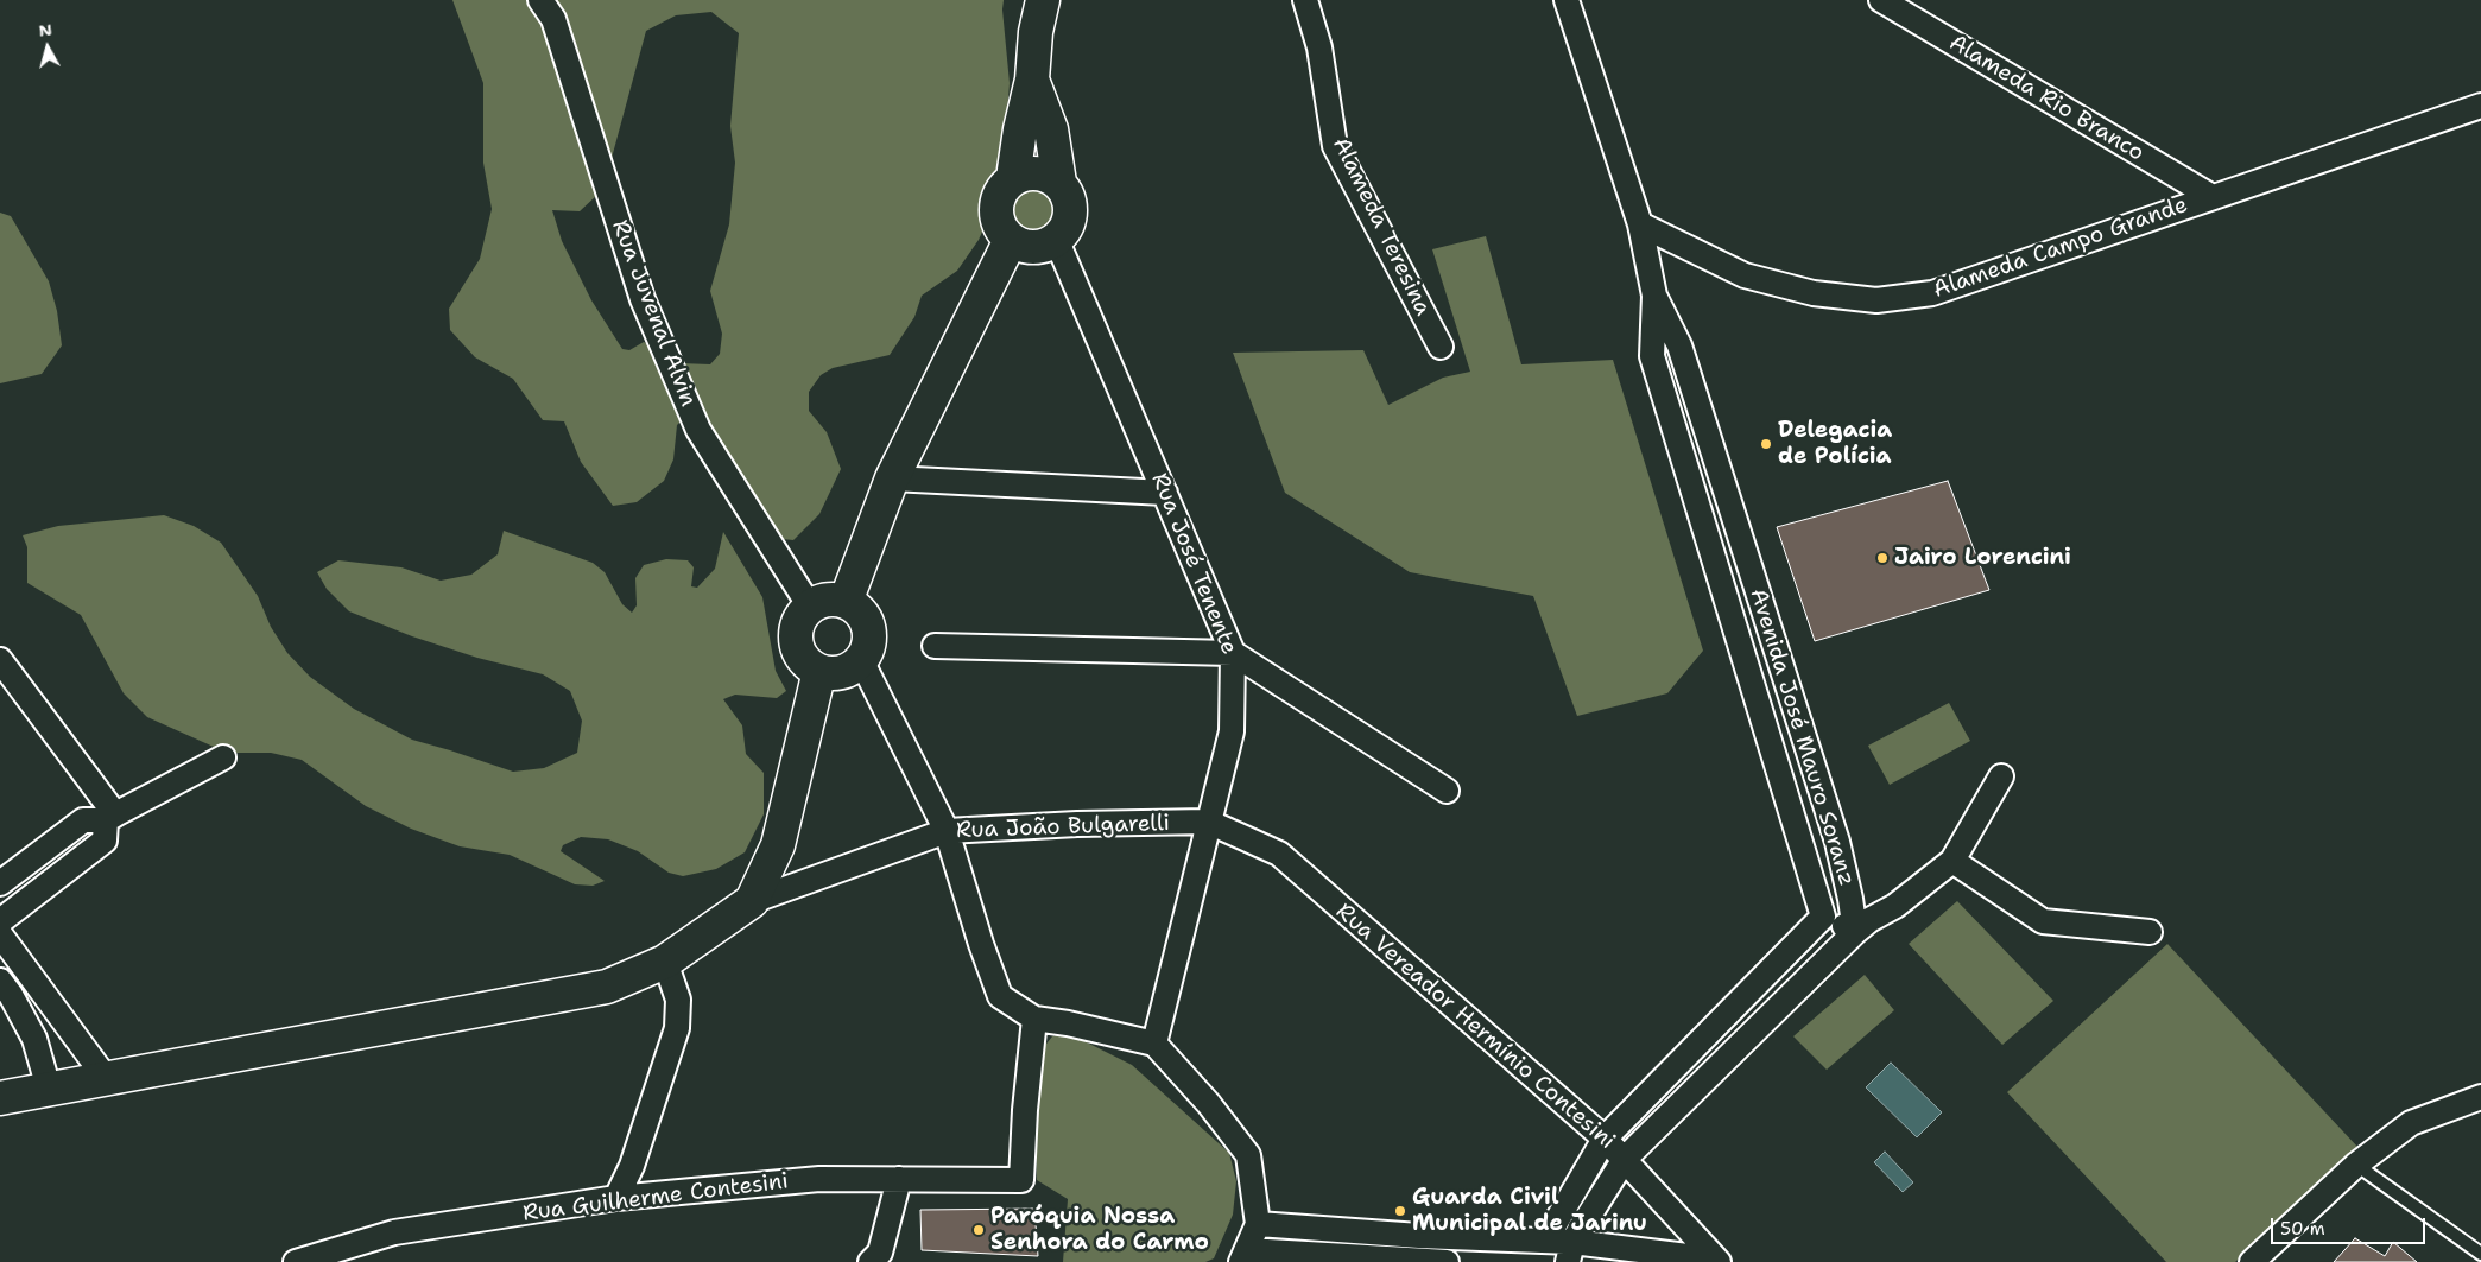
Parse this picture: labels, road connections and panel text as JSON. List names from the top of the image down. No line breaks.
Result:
{"streets":{"street":["Alameda Rio Branco","Alameda Teresina","Alameda Campo Grande","Rua Juvenal Alvin","Rua José Tenente","Avenida José Mauro Soranz","Rua João Bulgarelli","Rua Vereador Hermínio Contesini","Rua Guilherme Contesini"]},"crossings":[["Alameda Rio Branco","Alameda Campo Grande"],["Alameda Campo Grande","Avenida José Mauro Soranz"],["Rua José Tenente","Rua João Bulgarelli"],["Rua José Tenente","Rua Vereador Hermínio Contesini"],["Avenida José Mauro Soranz","Rua Vereador Hermínio Contesini"],["Rua João Bulgarelli","Rua Vereador Hermínio Contesini"]],"places":["Delegacia de Polícia","Jairo Lorencini","Guarda Civil Municipal de Jarinu","Paróquia Nossa Senhora do Carmo"],"scale_bar":"50 m","north":"top"}
